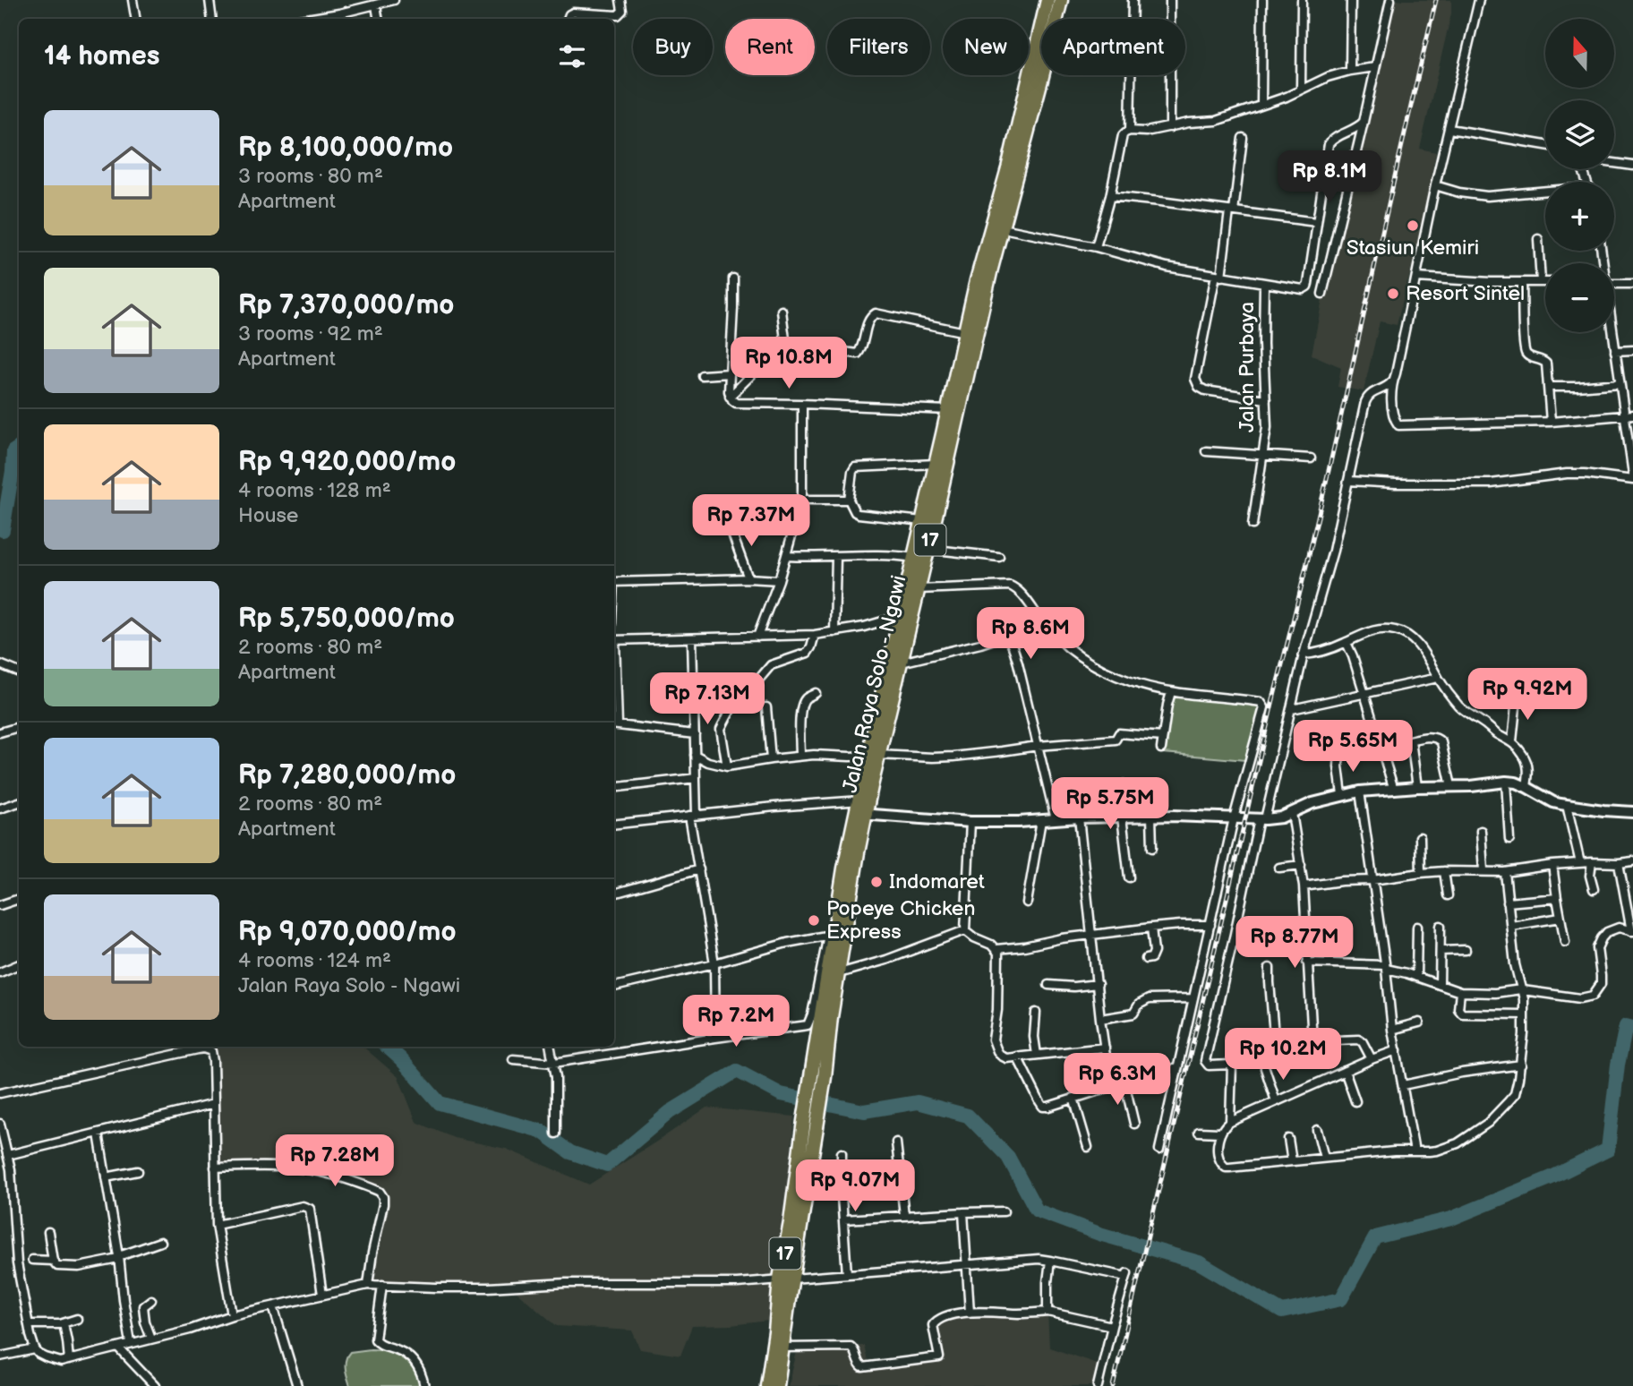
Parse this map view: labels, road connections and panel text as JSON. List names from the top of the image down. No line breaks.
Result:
{"streets":{"highway":["17","Jalan Raya Solo - Ngawi"],"street":["Jalan Purbaya"]},"places":["Stasiun Kemiri","Resort Sintel","Indomaret","Popeye Chicken Express"],"north":"top","page":{"map_buttons":["+","−"],"chip":["Buy","Rent","Filters","New","Apartment"],"heading":"14 homes","list":[{"name":"Rp 8,100,000/mo","note":"3 rooms · 80 m² · Apartment"},{"name":"Rp 7,370,000/mo","note":"3 rooms · 92 m² · Apartment"},{"name":"Rp 9,920,000/mo","note":"4 rooms · 128 m² · House"},{"name":"Rp 5,750,000/mo","note":"2 rooms · 80 m² · Apartment"},{"name":"Rp 7,280,000/mo","note":"2 rooms · 80 m² · Apartment"},{"name":"Rp 9,070,000/mo","note":"4 rooms · 124 m² · Jalan Raya Solo - Ngawi"}],"price":["Rp 8.1M","Rp 10.8M","Rp 7.37M","Rp 8.6M","Rp 9.92M","Rp 7.13M","Rp 5.65M","Rp 5.75M","Rp 8.77M","Rp 7.2M","Rp 10.2M","Rp 6.3M","Rp 7.28M","Rp 9.07M"]}}
